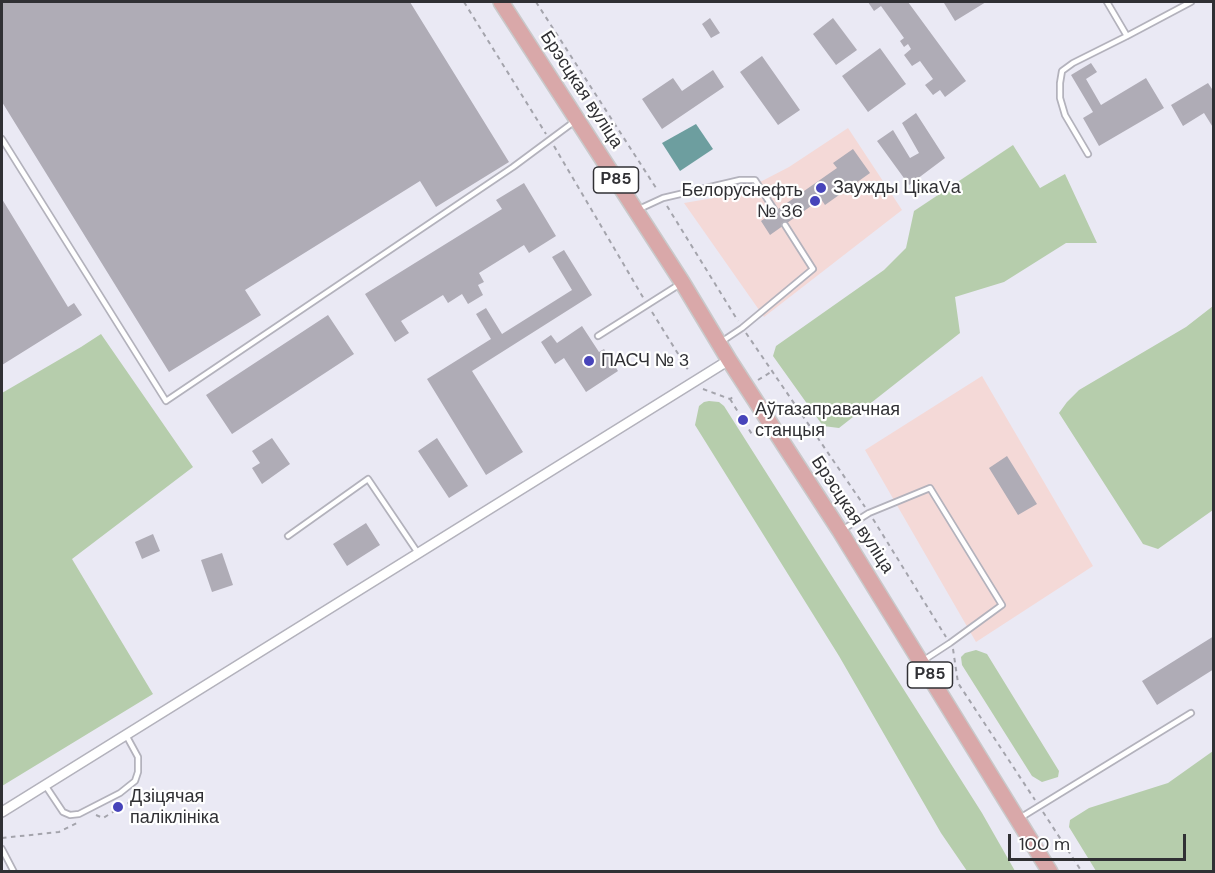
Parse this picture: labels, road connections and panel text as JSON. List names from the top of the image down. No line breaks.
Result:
{"streets":{"main road":["Брэсцкая вуліца","Р85"]},"places":["Заужды ЦікаVа","Белоруснефть № 36","ПАСЧ № 3","Аўтазаправачная станцыя","Дзіцячая паліклініка"],"scale_bar":"100 m"}
